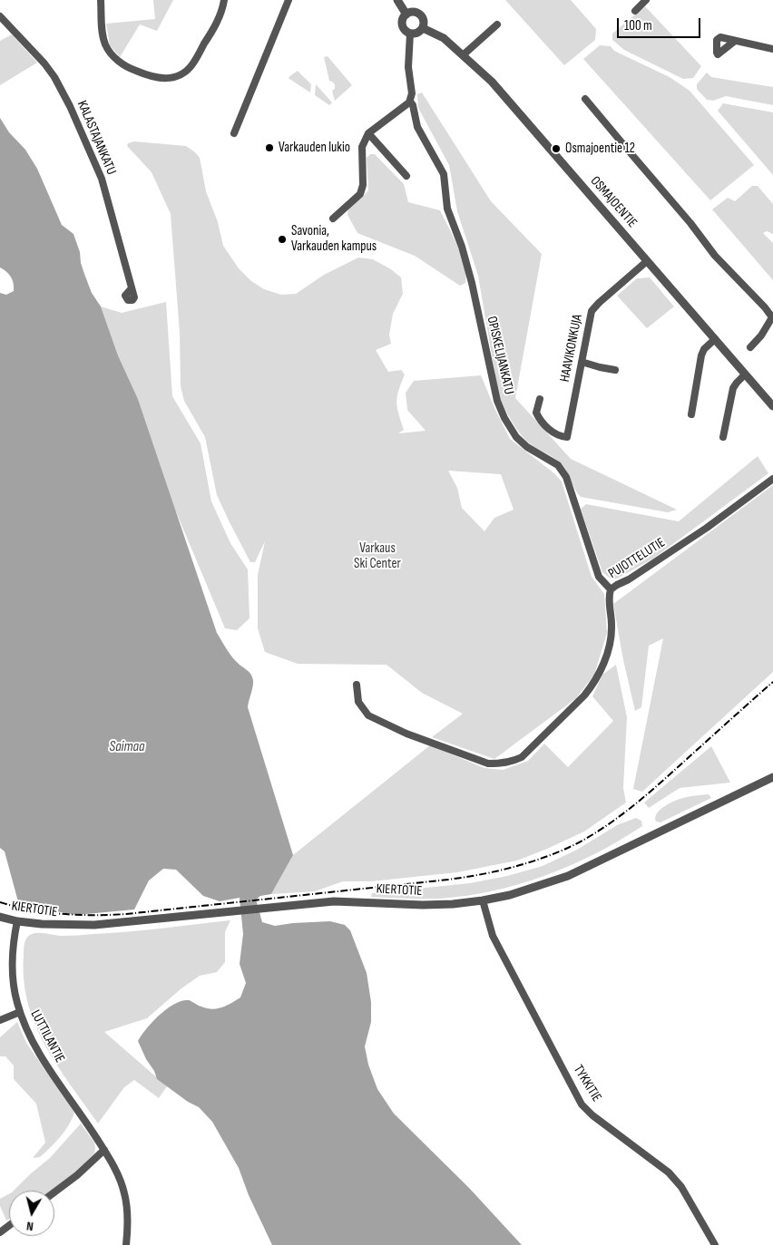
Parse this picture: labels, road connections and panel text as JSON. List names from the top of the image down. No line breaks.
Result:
{"streets":{"street":["KALASTAJANKATU","OSMAJOENTIE","HAAVIKONKUJA","OPISKELIJANKATU","PUJOTTELUTIE","KIERTOTIE","LUTTILANTIE","TYKKITIE"]},"crossings":[["OSMAJOENTIE","HAAVIKONKUJA"],["OSMAJOENTIE","OPISKELIJANKATU"],["OPISKELIJANKATU","PUJOTTELUTIE"],["KIERTOTIE","LUTTILANTIE"],["KIERTOTIE","TYKKITIE"]],"water":["Saimaa"],"parks":["Varkaus Ski Center"],"places":["Varkauden lukio","Osmajoentie 12","Savonia, Varkauden kampus"],"scale_bar":"100 m","north":"bottom"}
